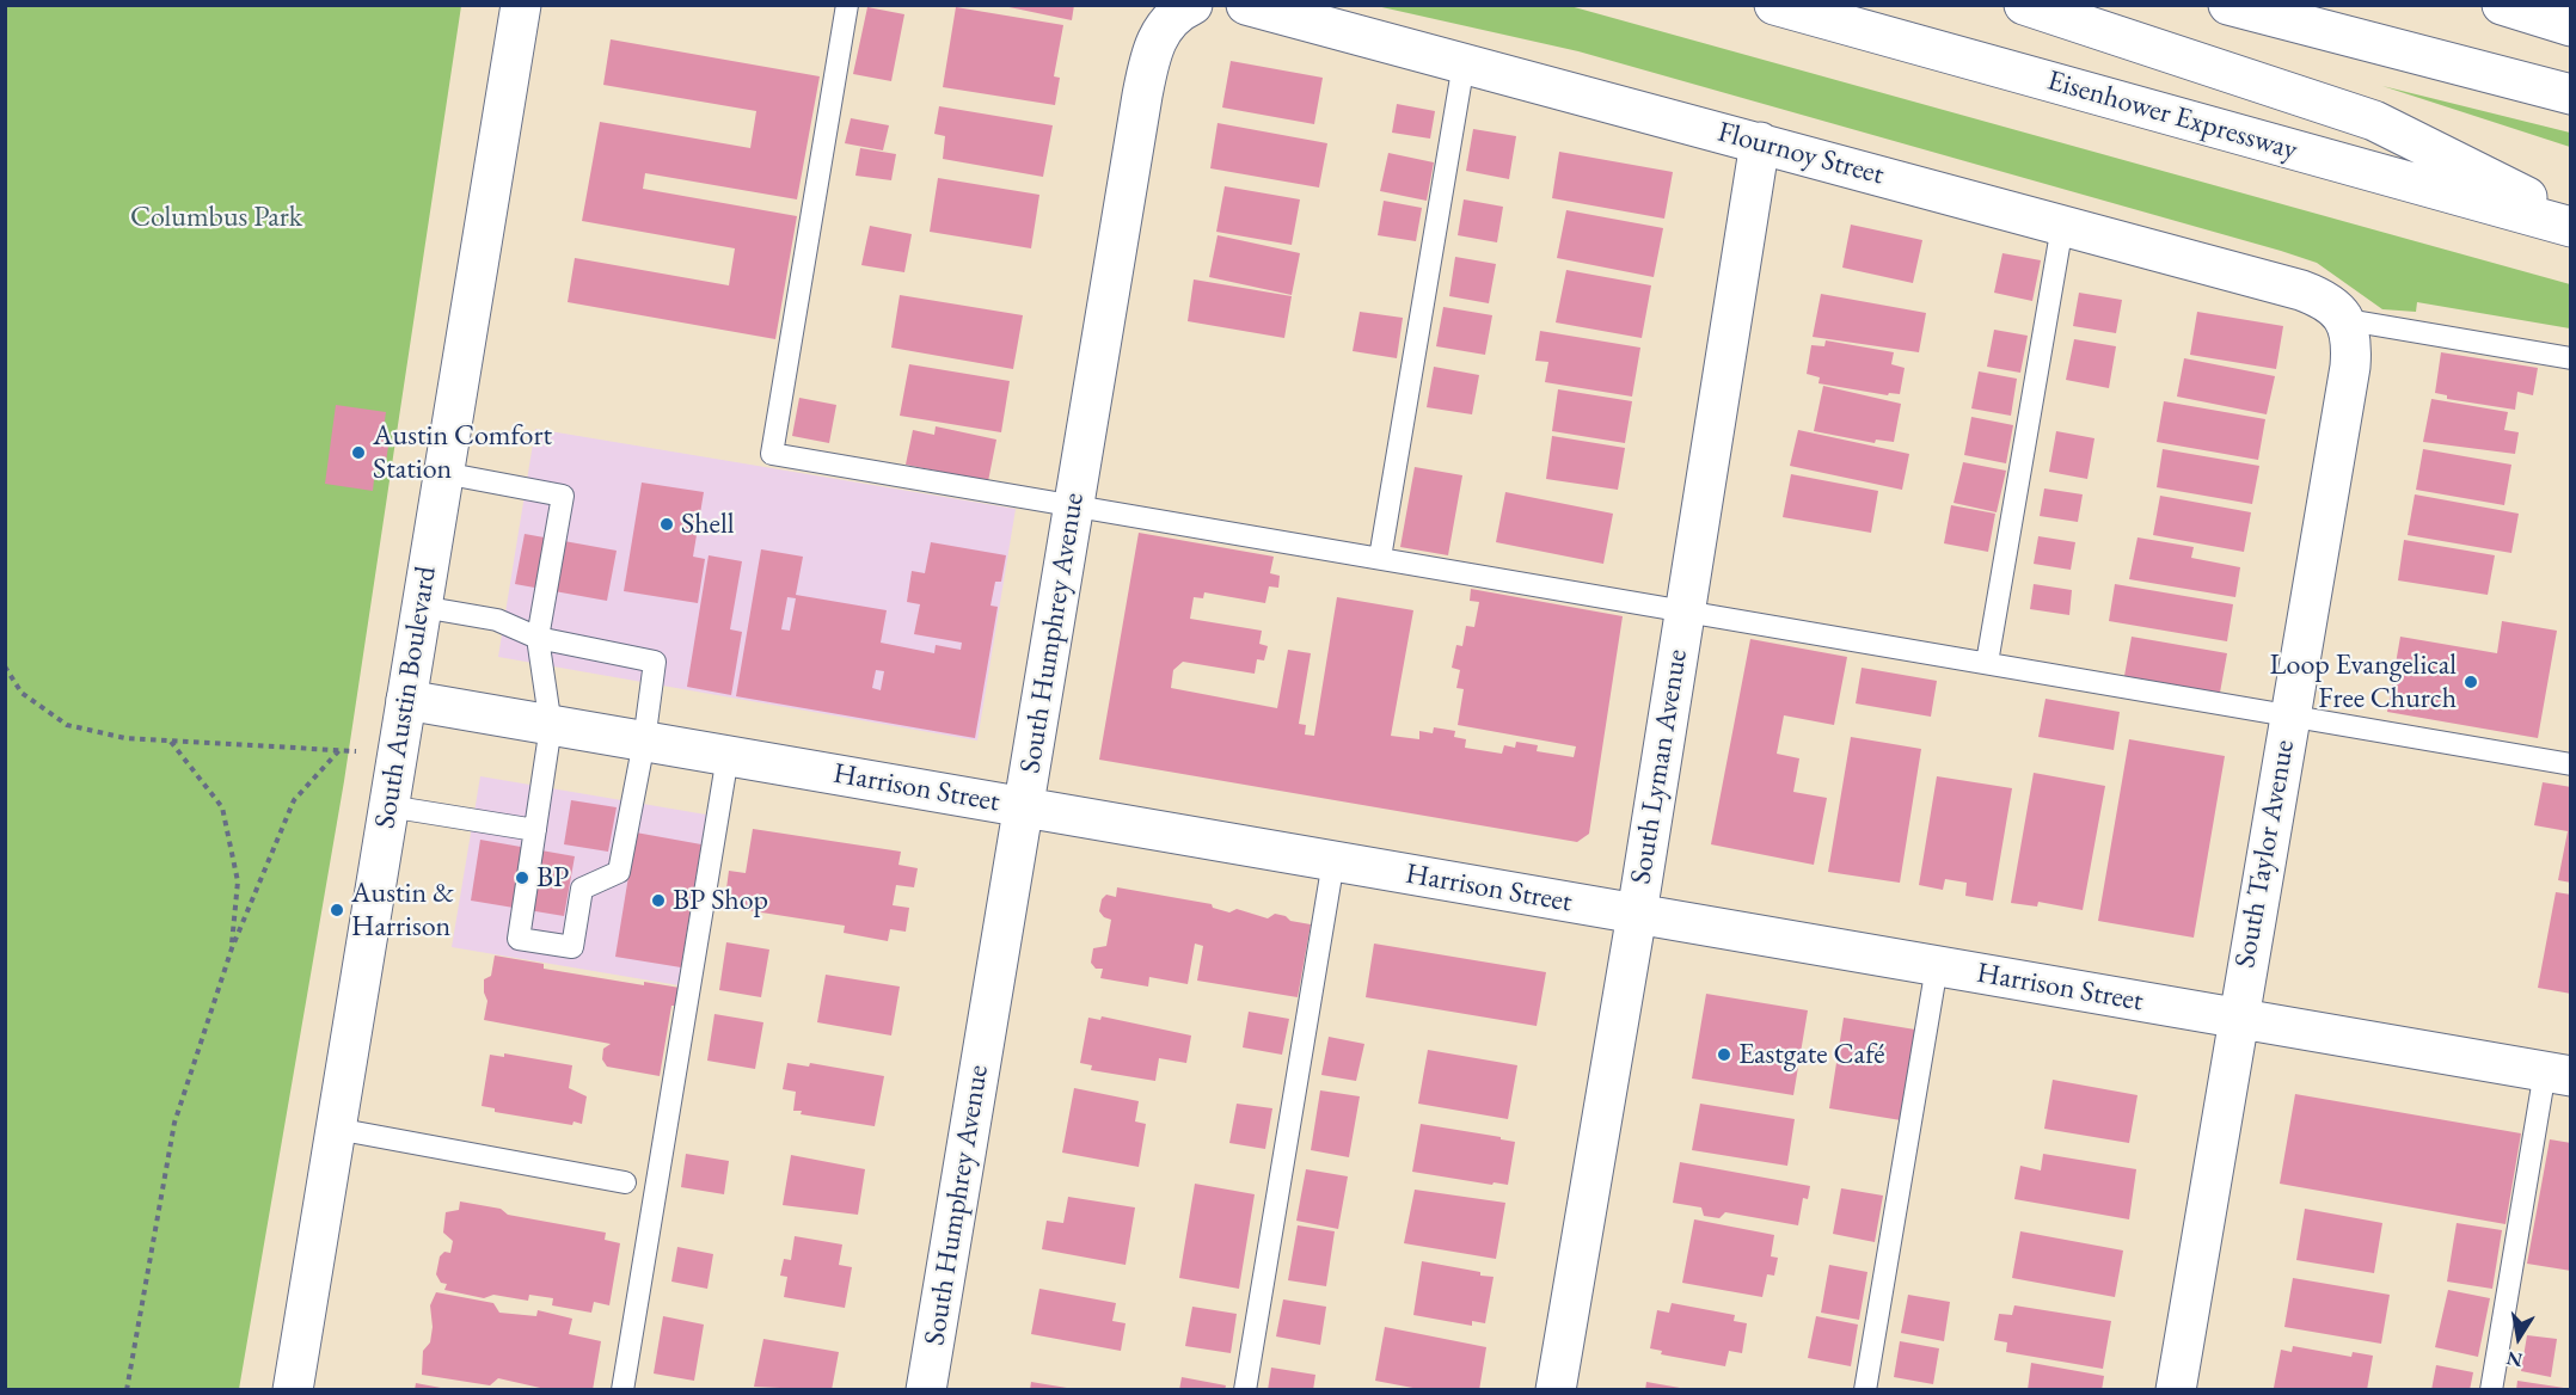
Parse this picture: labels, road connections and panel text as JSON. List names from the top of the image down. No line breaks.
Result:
{"streets":{"main road":["Eisenhower Expressway","Flournoy Street","South Humphrey Avenue","South Austin Boulevard","South Lyman Avenue","Harrison Street","South Taylor Avenue"]},"crossings":[["Flournoy Street","South Lyman Avenue"],["Flournoy Street","South Taylor Avenue"],["South Humphrey Avenue","Harrison Street"],["South Austin Boulevard","Harrison Street"],["South Lyman Avenue","Harrison Street"],["Harrison Street","South Taylor Avenue"]],"parks":["Columbus Park"],"places":["Austin Comfort Station","Shell","Loop Evangelical Free Church","BP","BP Shop","Austin & Harrison","Eastgate Café"],"north":"bottom"}
